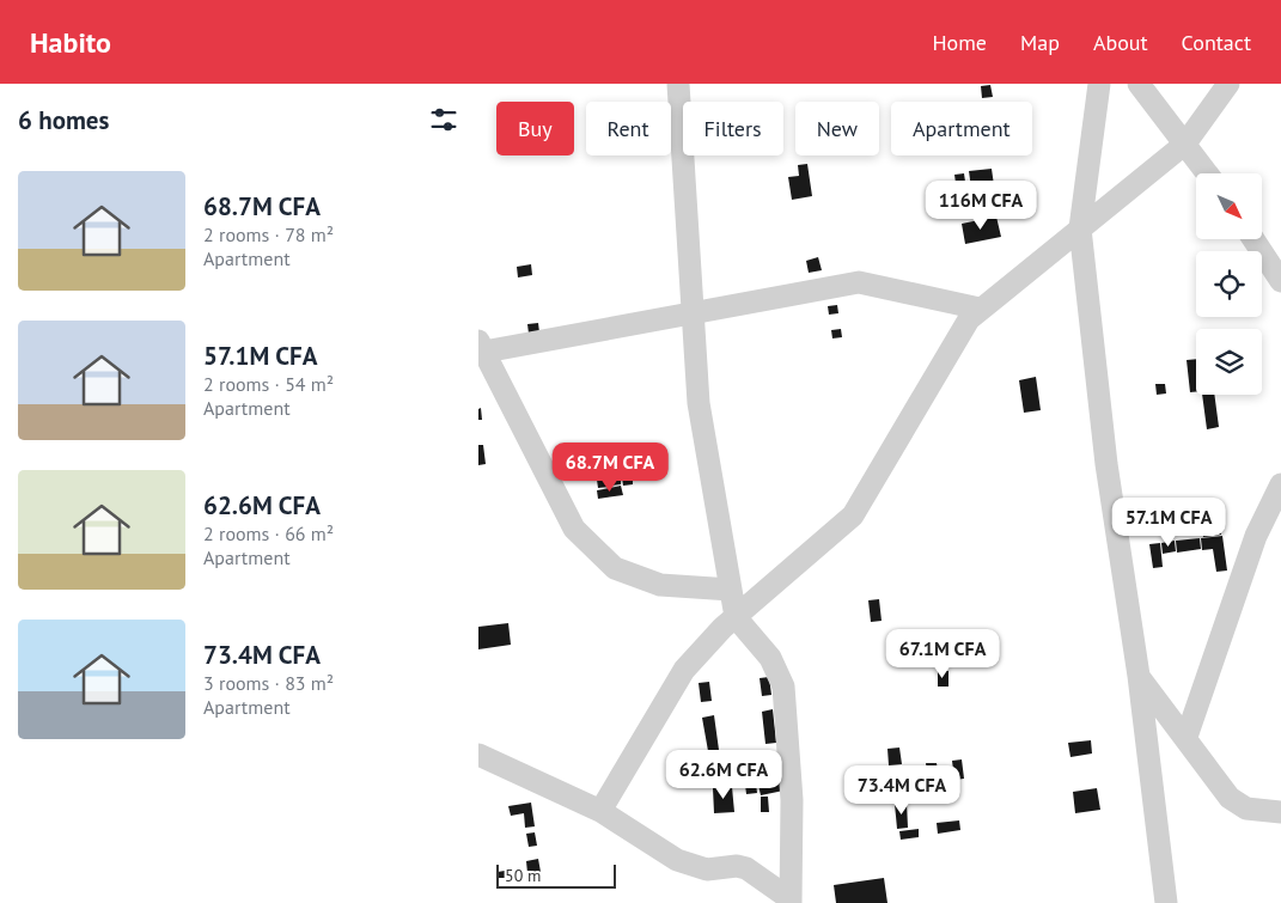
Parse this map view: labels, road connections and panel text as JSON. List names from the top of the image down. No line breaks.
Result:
{"scale_bar":"50 m","north":"bottom right","page":{"header":"Habito","nav":["Home","Map","About","Contact"],"heading":"6 homes","chip":["Buy","Rent","Filters","New","Apartment"],"list":[{"name":"68.7M CFA","note":"2 rooms · 78 m² · Apartment"},{"name":"57.1M CFA","note":"2 rooms · 54 m² · Apartment"},{"name":"62.6M CFA","note":"2 rooms · 66 m² · Apartment"},{"name":"73.4M CFA","note":"3 rooms · 83 m² · Apartment"}],"price":["116M CFA","68.7M CFA","57.1M CFA","67.1M CFA","62.6M CFA","73.4M CFA"],"scale":"50 m"}}
